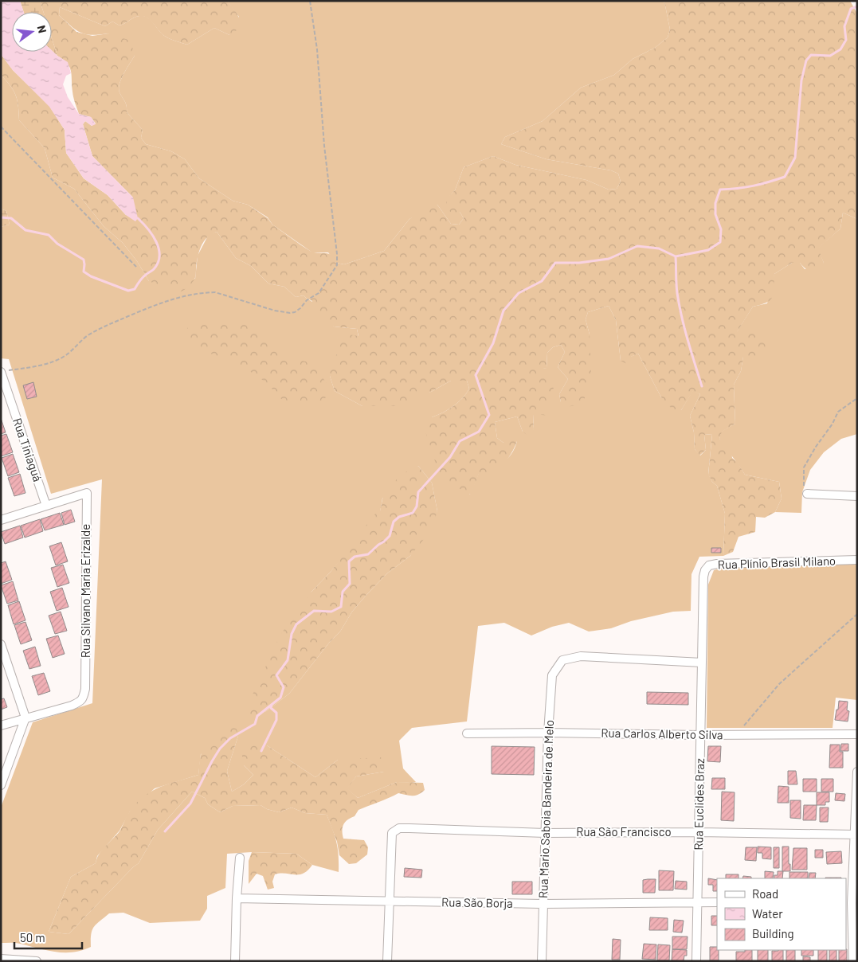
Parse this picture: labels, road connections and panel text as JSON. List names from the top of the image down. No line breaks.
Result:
{"streets":{"street":["Rua Tiniaguá","Rua Plínio Brasil Milano","Rua Silvano Maria Erizalde","Rua Carlos Alberto Silva","Rua Euclides Braz","Rua Mario Saboia Bandeira de Melo","Rua São Francisco","Rua São Borja"]},"crossings":[["Rua Tiniaguá","Rua Silvano Maria Erizalde"],["Rua Plínio Brasil Milano","Rua Euclides Braz"],["Rua Carlos Alberto Silva","Rua Euclides Braz"],["Rua Carlos Alberto Silva","Rua Mario Saboia Bandeira de Melo"],["Rua Euclides Braz","Rua Mario Saboia Bandeira de Melo"],["Rua Euclides Braz","Rua São Francisco"],["Rua Euclides Braz","Rua São Borja"],["Rua Mario Saboia Bandeira de Melo","Rua São Francisco"],["Rua Mario Saboia Bandeira de Melo","Rua São Borja"],["Rua São Francisco","Rua São Borja"]],"legend":["Road","Water","Building"],"scale_bar":"50 m","north":"right"}
